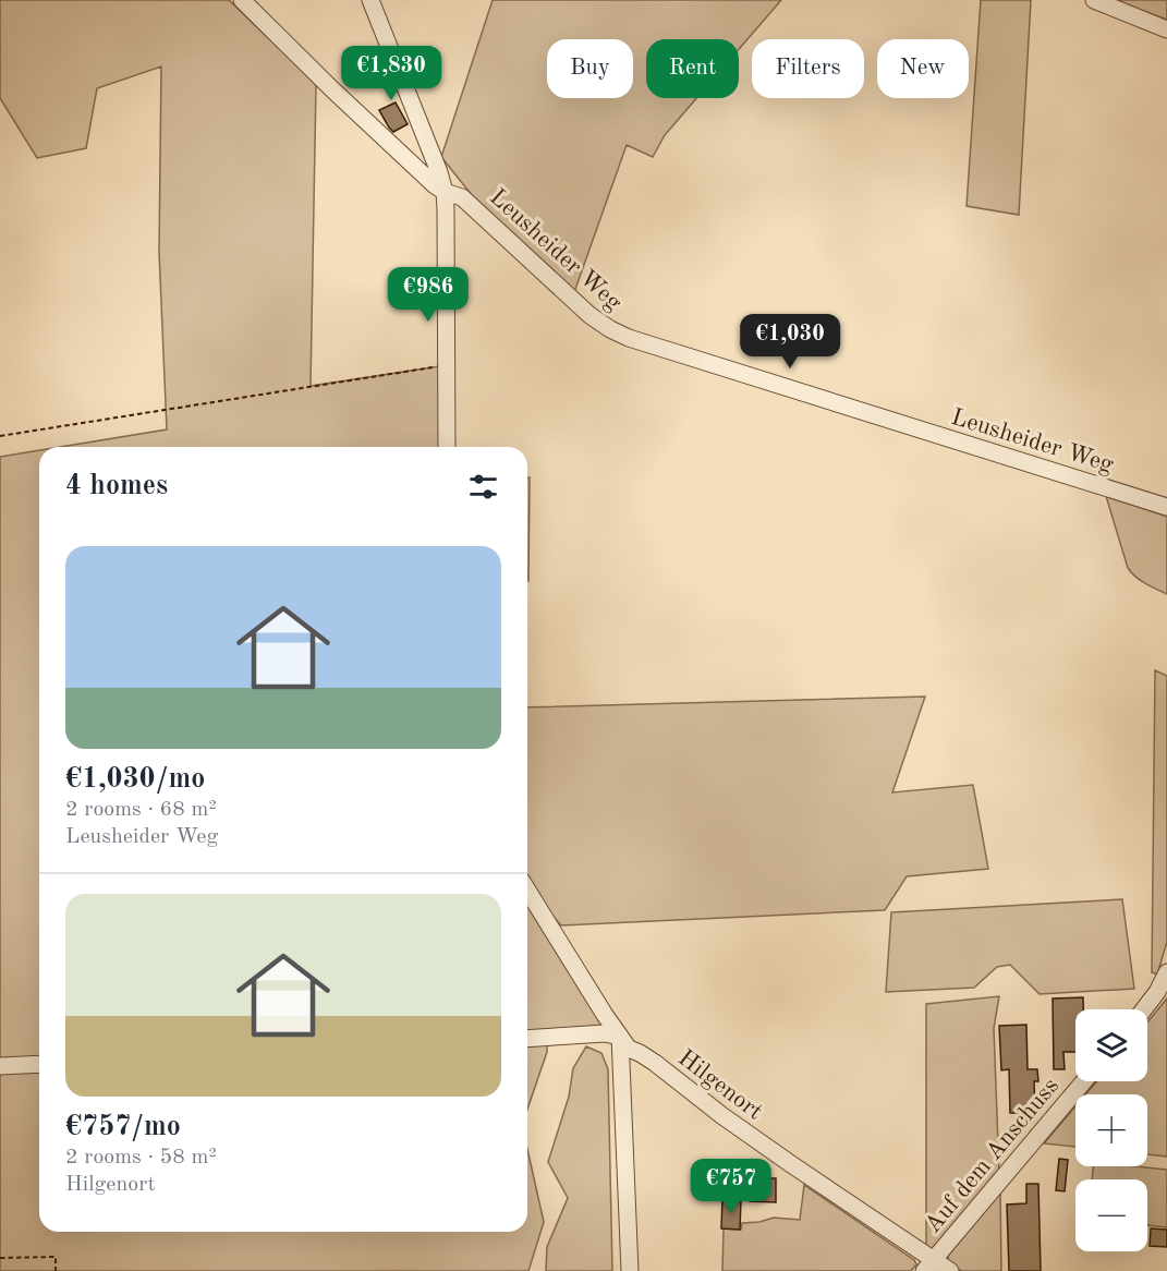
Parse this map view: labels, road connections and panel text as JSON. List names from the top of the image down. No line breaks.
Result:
{"streets":{"street":["Leusheider Weg","Hilgenort","Auf dem Anschuss"]},"crossings":[["Hilgenort","Auf dem Anschuss"]],"page":{"chip":["Buy","Rent","Filters","New"],"price":["€1,830","€986","€1,030","€757"],"heading":"4 homes","list":[{"name":"€1,030/mo","note":"2 rooms · 68 m² · Leusheider Weg"},{"name":"€757/mo","note":"2 rooms · 58 m² · Hilgenort"}],"map_buttons":["+","−"]}}
